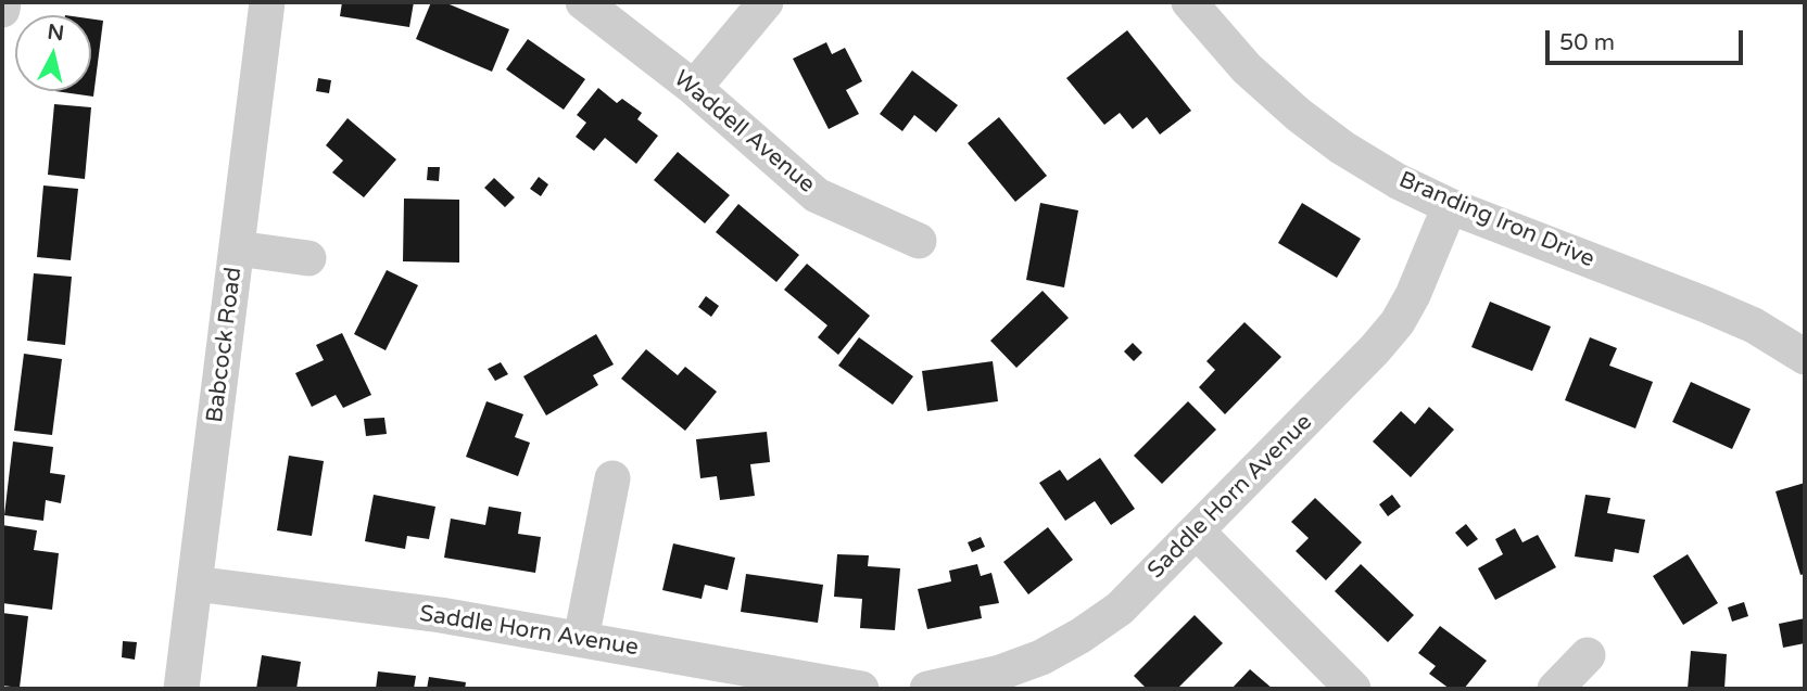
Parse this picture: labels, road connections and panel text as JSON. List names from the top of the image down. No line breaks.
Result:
{"streets":{"street":["Waddell Avenue","Branding Iron Drive","Babcock Road","Saddle Horn Avenue"]},"crossings":[["Branding Iron Drive","Saddle Horn Avenue"],["Babcock Road","Saddle Horn Avenue"]],"scale_bar":"50 m","north":"top"}
